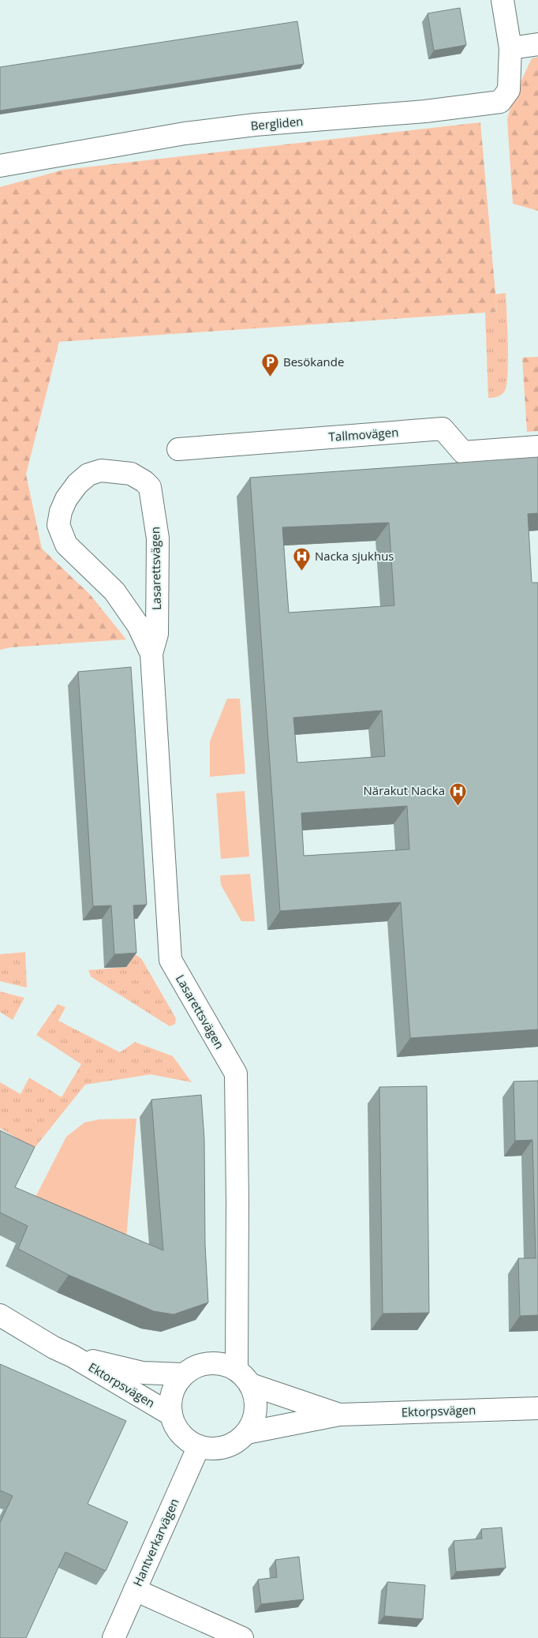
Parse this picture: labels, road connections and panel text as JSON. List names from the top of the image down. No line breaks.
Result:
{"streets":{"street":["Bergliden","Tallmovägen","Lasarettsvägen","Ektorpsvägen","Hantverkarvägen"]},"crossings":[["Lasarettsvägen","Ektorpsvägen"],["Lasarettsvägen","Hantverkarvägen"],["Ektorpsvägen","Hantverkarvägen"]],"places":{"parking":["Besökande"],"hospital":["Nacka sjukhus","Närakut Nacka"]}}
